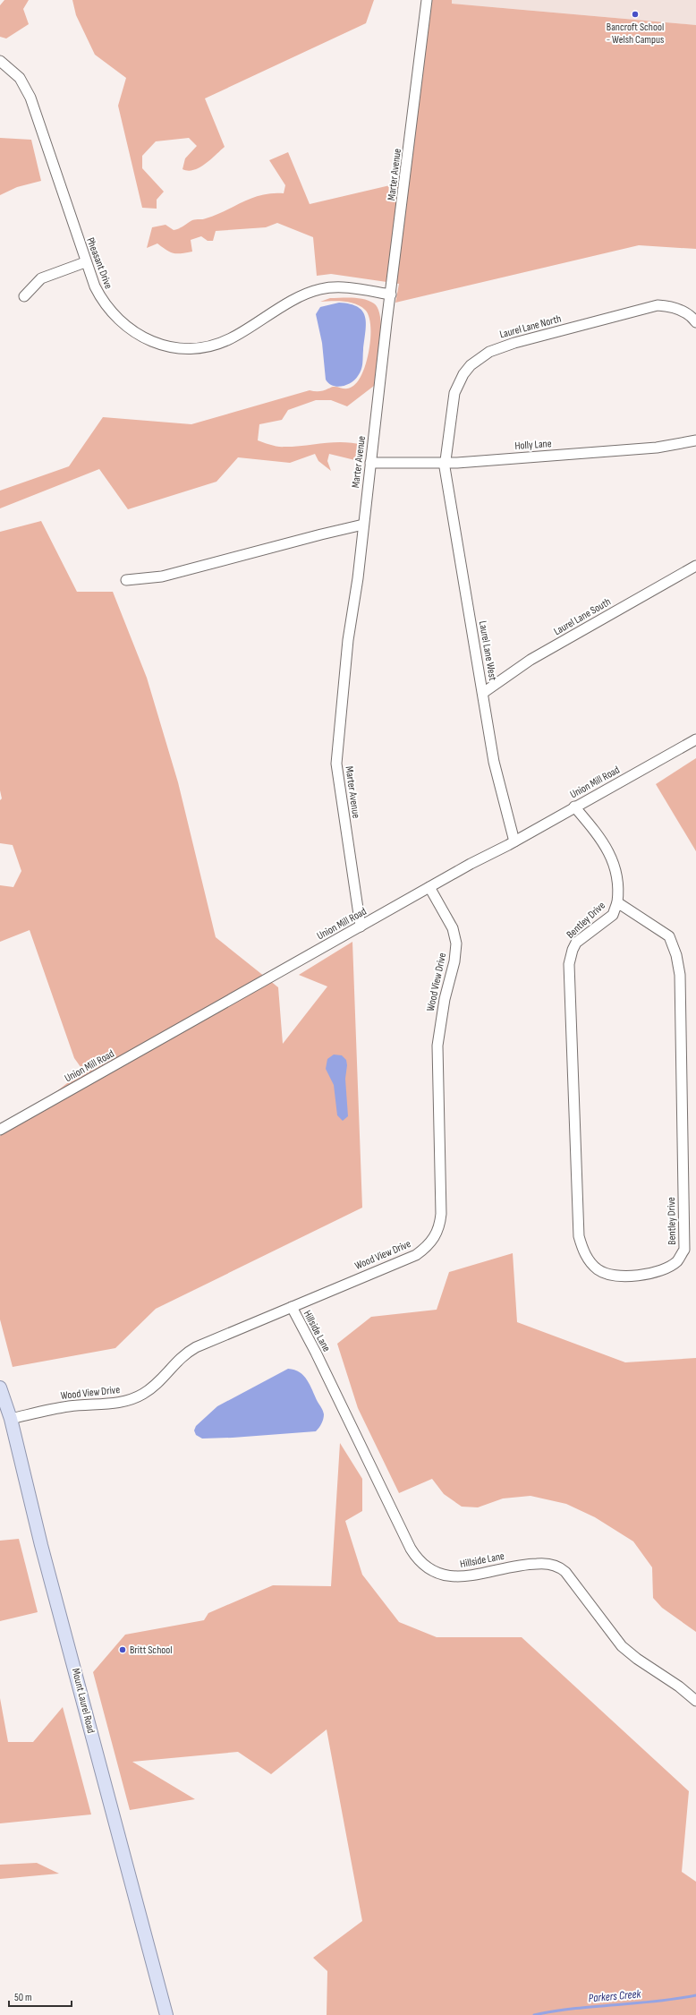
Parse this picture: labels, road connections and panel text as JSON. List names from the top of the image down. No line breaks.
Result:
{"streets":{"main road":["Mount Laurel Road"],"street":["Marter Avenue","Pheasant Drive","Laurel Lane North","Holly Lane","Laurel Lane South","Laurel Lane West","Union Mill Road","Bentley Drive","Wood View Drive","Hillside Lane"]},"crossings":[["Marter Avenue","Pheasant Drive"],["Marter Avenue","Holly Lane"],["Marter Avenue","Union Mill Road"],["Laurel Lane North","Holly Lane"],["Laurel Lane North","Laurel Lane West"],["Holly Lane","Laurel Lane West"],["Laurel Lane South","Laurel Lane West"],["Laurel Lane West","Union Mill Road"],["Union Mill Road","Bentley Drive"],["Union Mill Road","Wood View Drive"],["Wood View Drive","Hillside Lane"],["Wood View Drive","Mount Laurel Road"]],"water":["Parkers Creek"],"places":["Bancroft School - Welsh Campus","Britt School"],"scale_bar":"50 m"}
